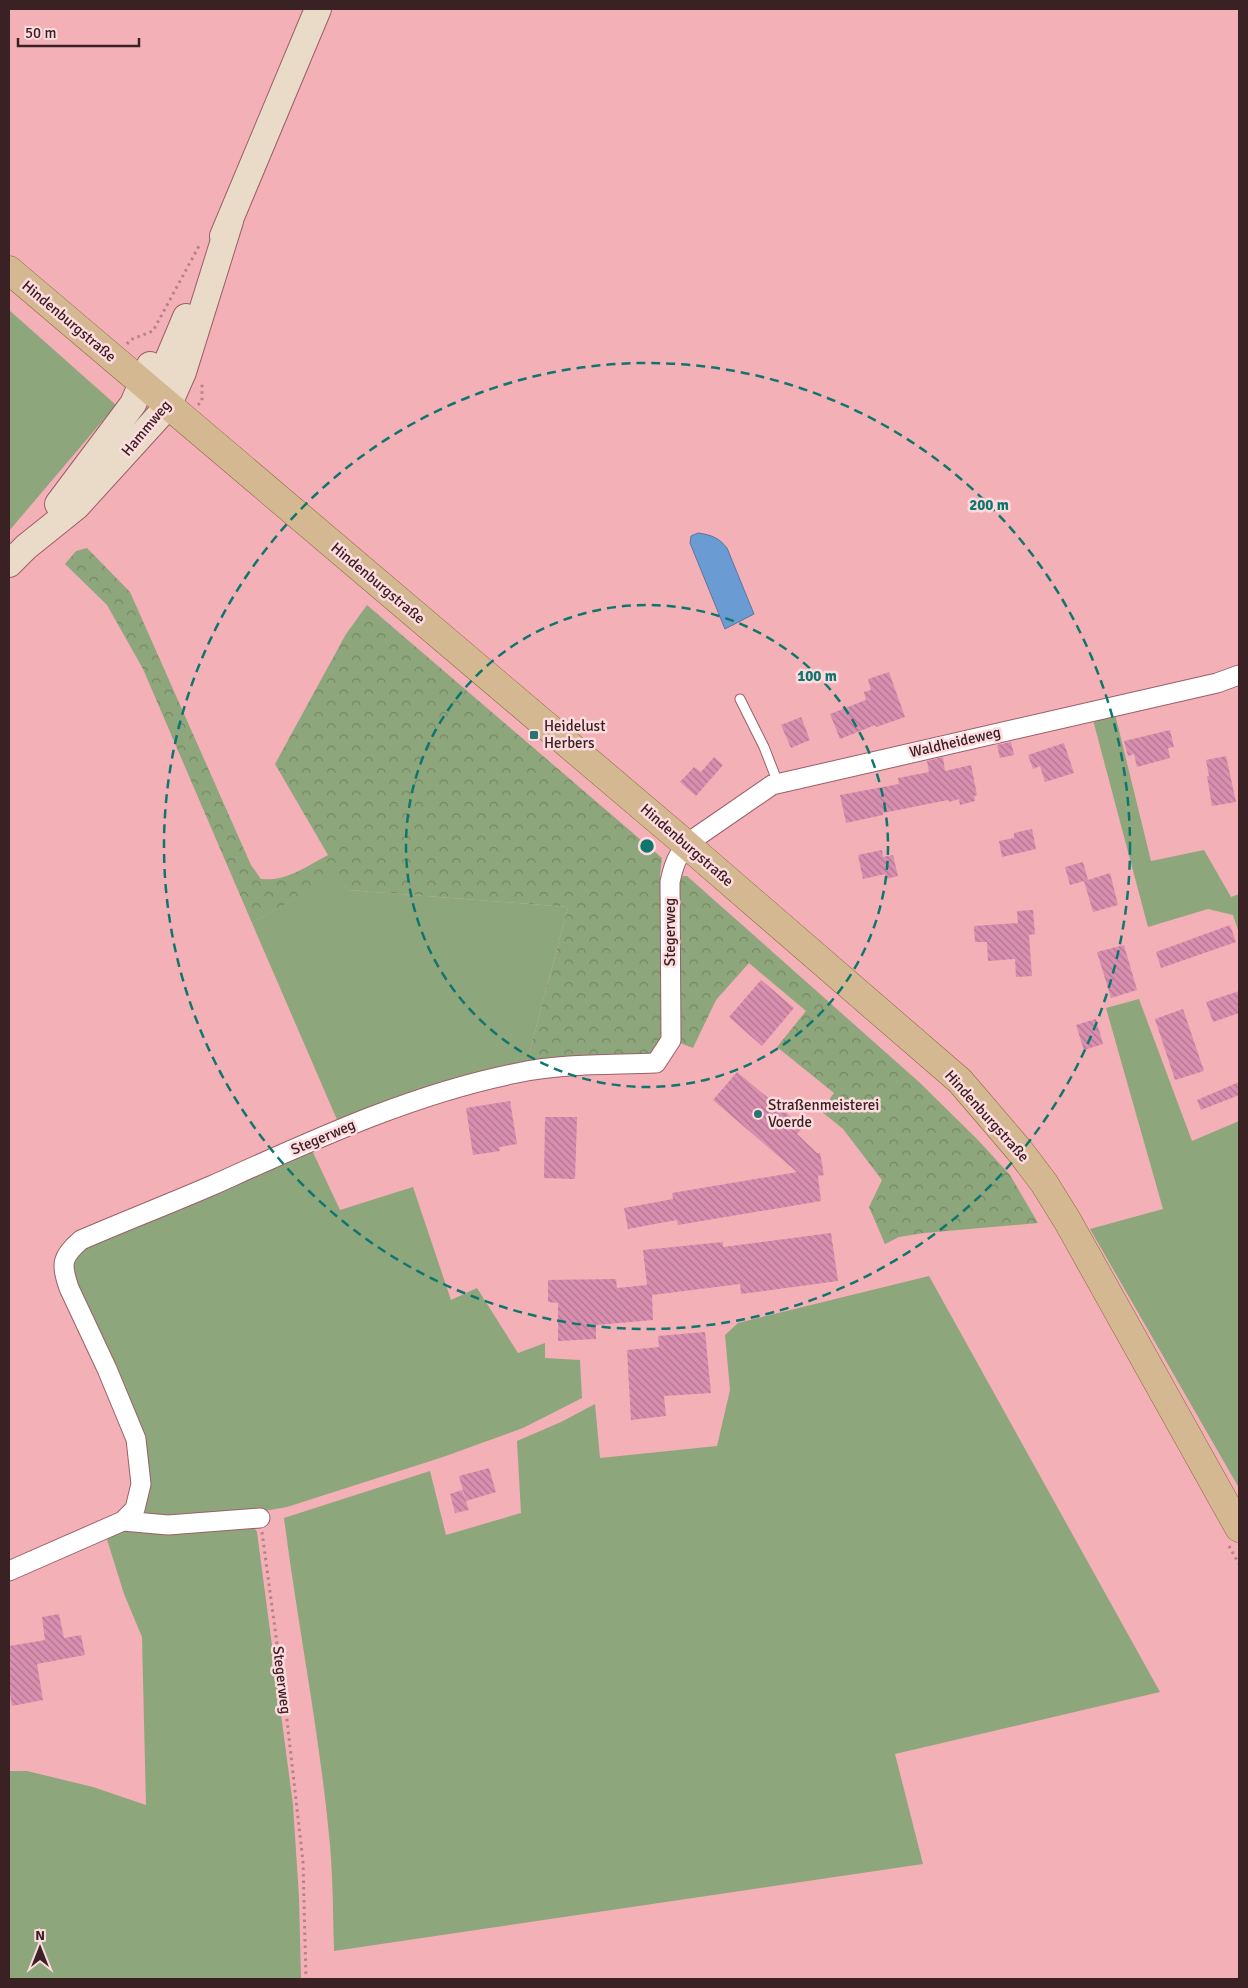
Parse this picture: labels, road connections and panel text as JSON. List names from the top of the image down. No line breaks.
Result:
{"streets":{"main road":["Hindenburgstraße","Hammweg"],"street":["Waldheideweg","Stegerweg"]},"crossings":[["Hindenburgstraße","Hammweg"],["Hindenburgstraße","Waldheideweg"],["Hindenburgstraße","Stegerweg"],["Waldheideweg","Stegerweg"]],"places":{"transit":["Heidelust Herbers"],"other":["Straßenmeisterei Voerde"]},"scale_bar":"50 m","north":"top","rings":["200 m","100 m"]}
